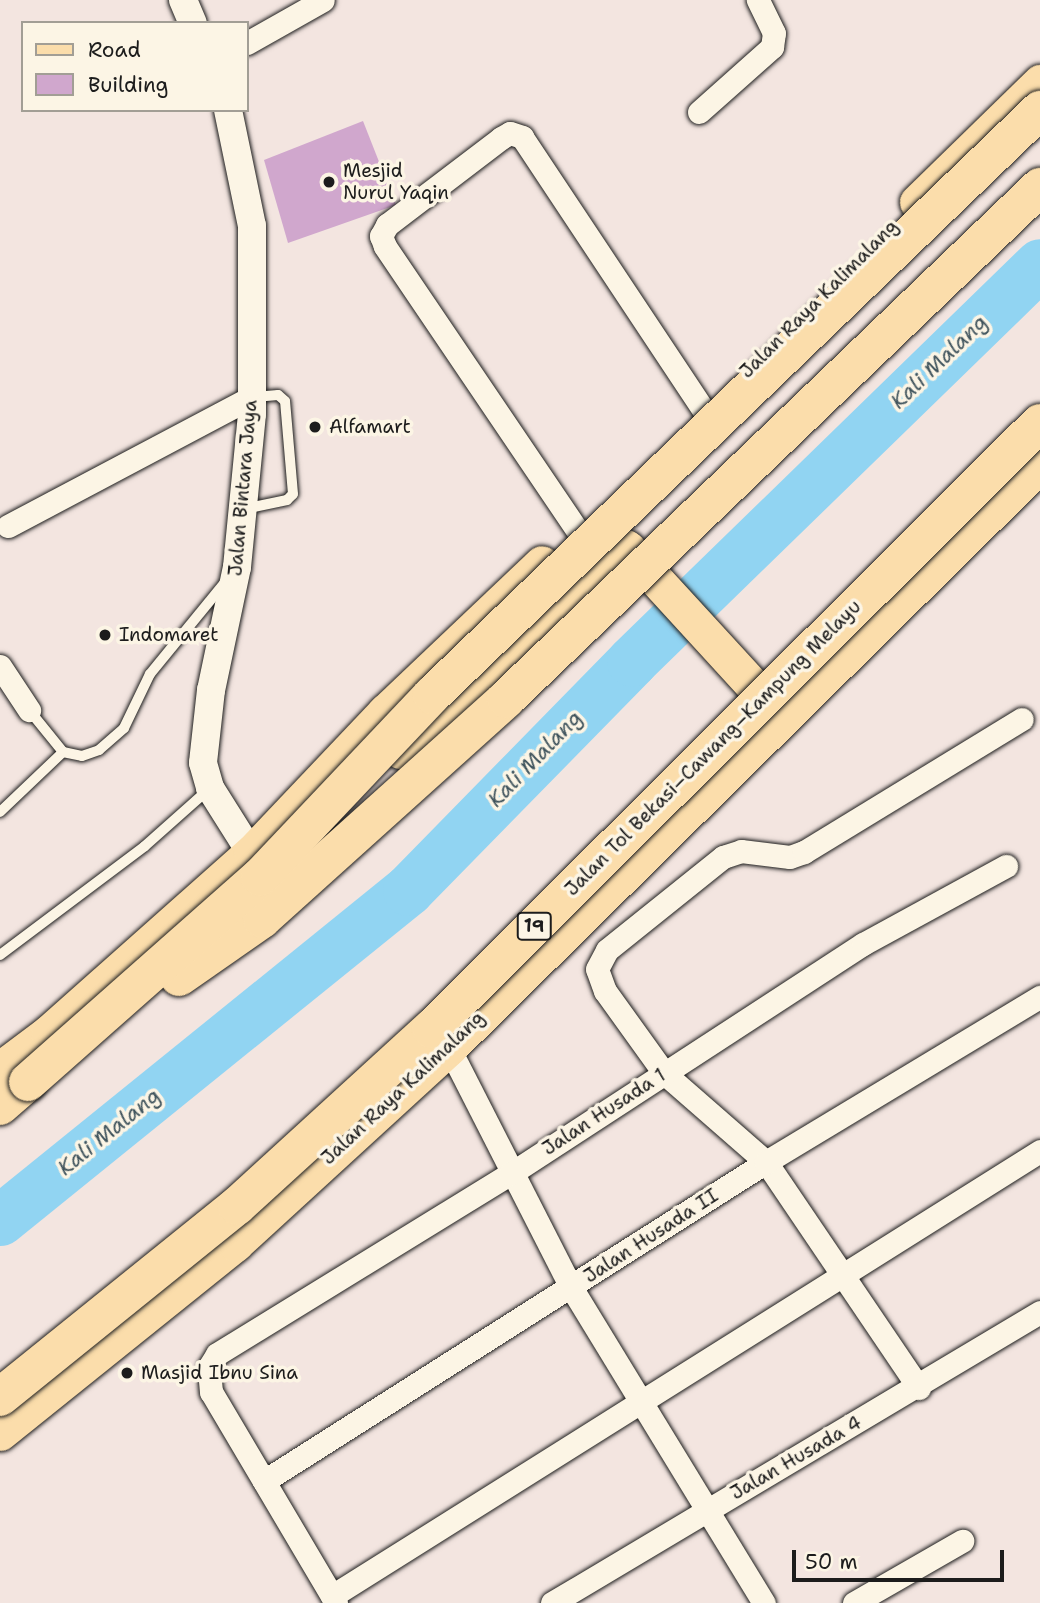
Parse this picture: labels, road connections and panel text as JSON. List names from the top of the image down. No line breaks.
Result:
{"streets":{"highway":["Jalan Tol Bekasi–Cawang–Kampung Melayu","19"],"main road":["Jalan Raya Kalimalang"],"street":["Jalan Bintara Jaya","Jalan Husada 1","Jalan Husada II","Jalan Husada 4"]},"crossings":[["Jalan Raya Kalimalang","Jalan Bintara Jaya"],["Jalan Husada 1","Jalan Husada II"]],"water":["Kali Malang"],"places":["Mesjid Nurul Yaqin","Alfamart","Indomaret","Masjid Ibnu Sina"],"legend":["Road","Building"],"scale_bar":"50 m"}
